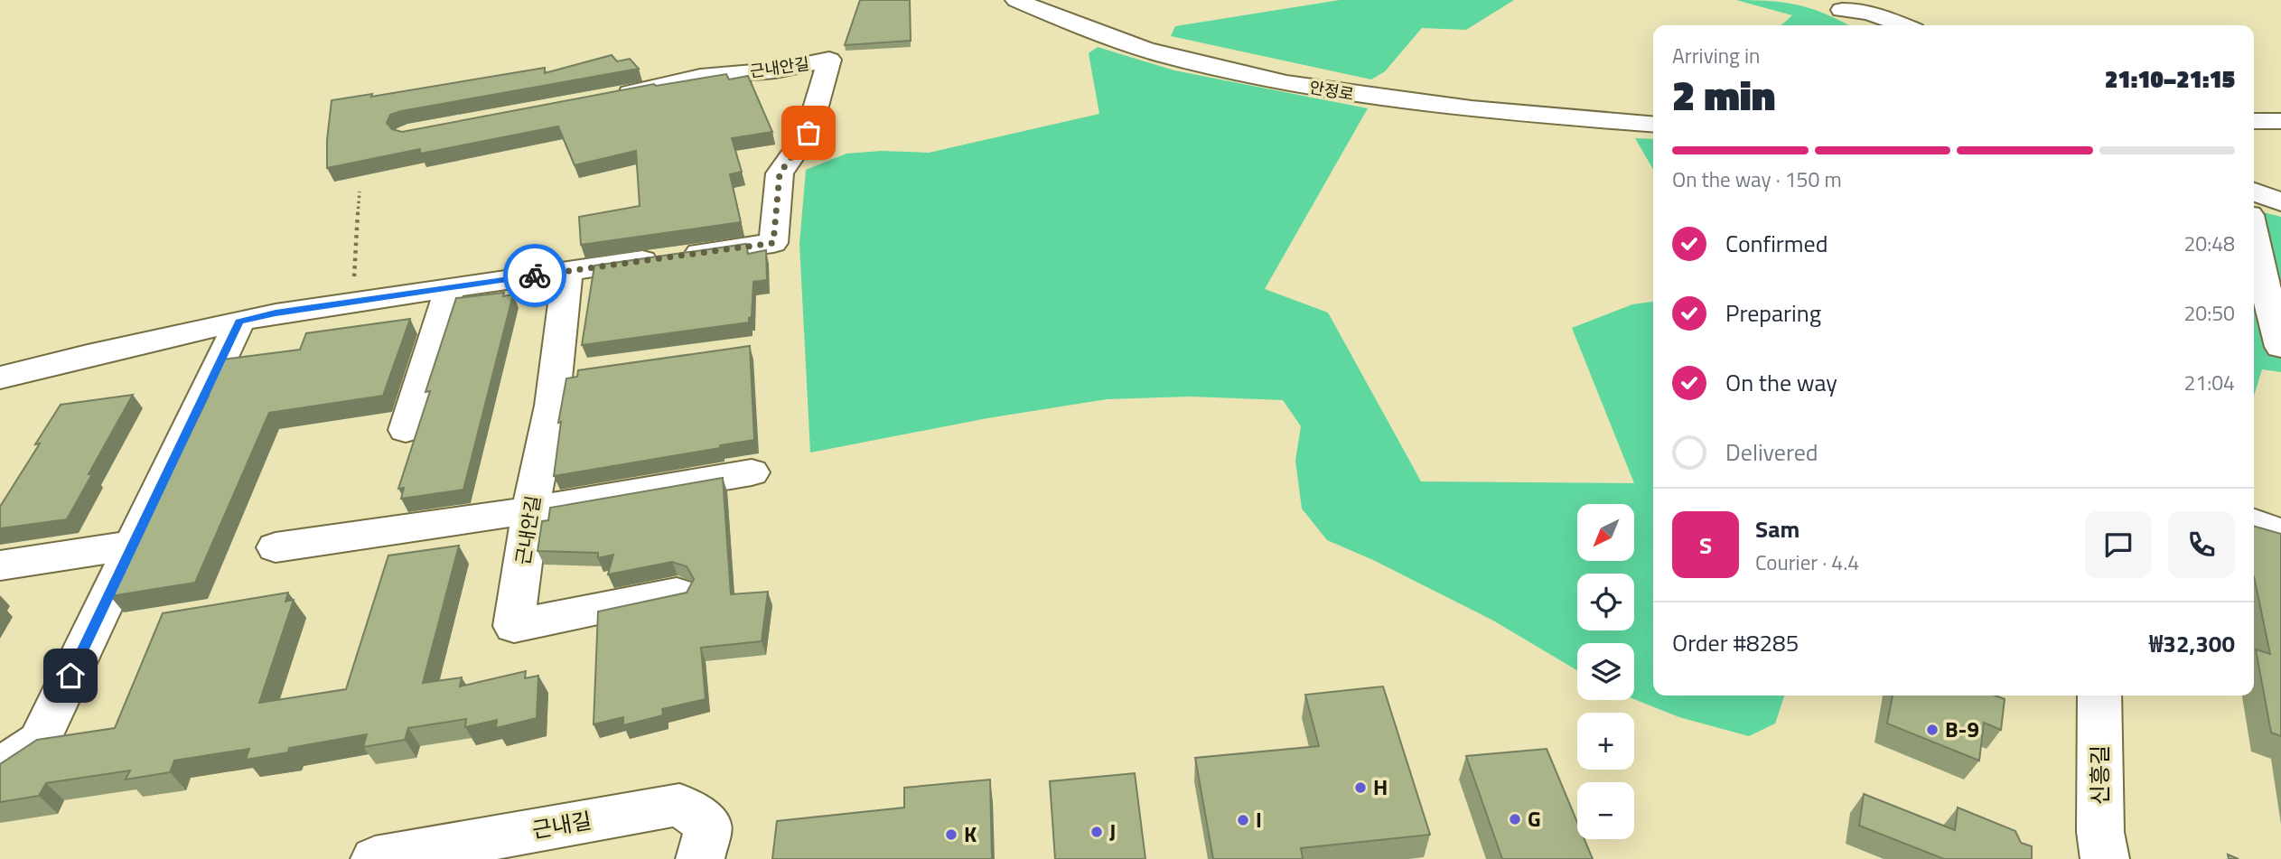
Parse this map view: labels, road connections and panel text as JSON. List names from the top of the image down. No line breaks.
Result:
{"streets":{"street":["근내안길","안정로","신흥길","근내길"]},"places":["B-9","H","G","I","J","K"],"north":"bottom left","page":{"heading":["2 min","Arriving in","21:10–21:15"],"panel":["Sam","Courier · 4.4","Order #8285","₩32,300"],"bar":"On the way · 150 m","list":[["Confirmed","20:48"],["Preparing","20:50"],["On the way","21:04"],"Delivered"],"map_buttons":["+","−"],"round":"S"}}
